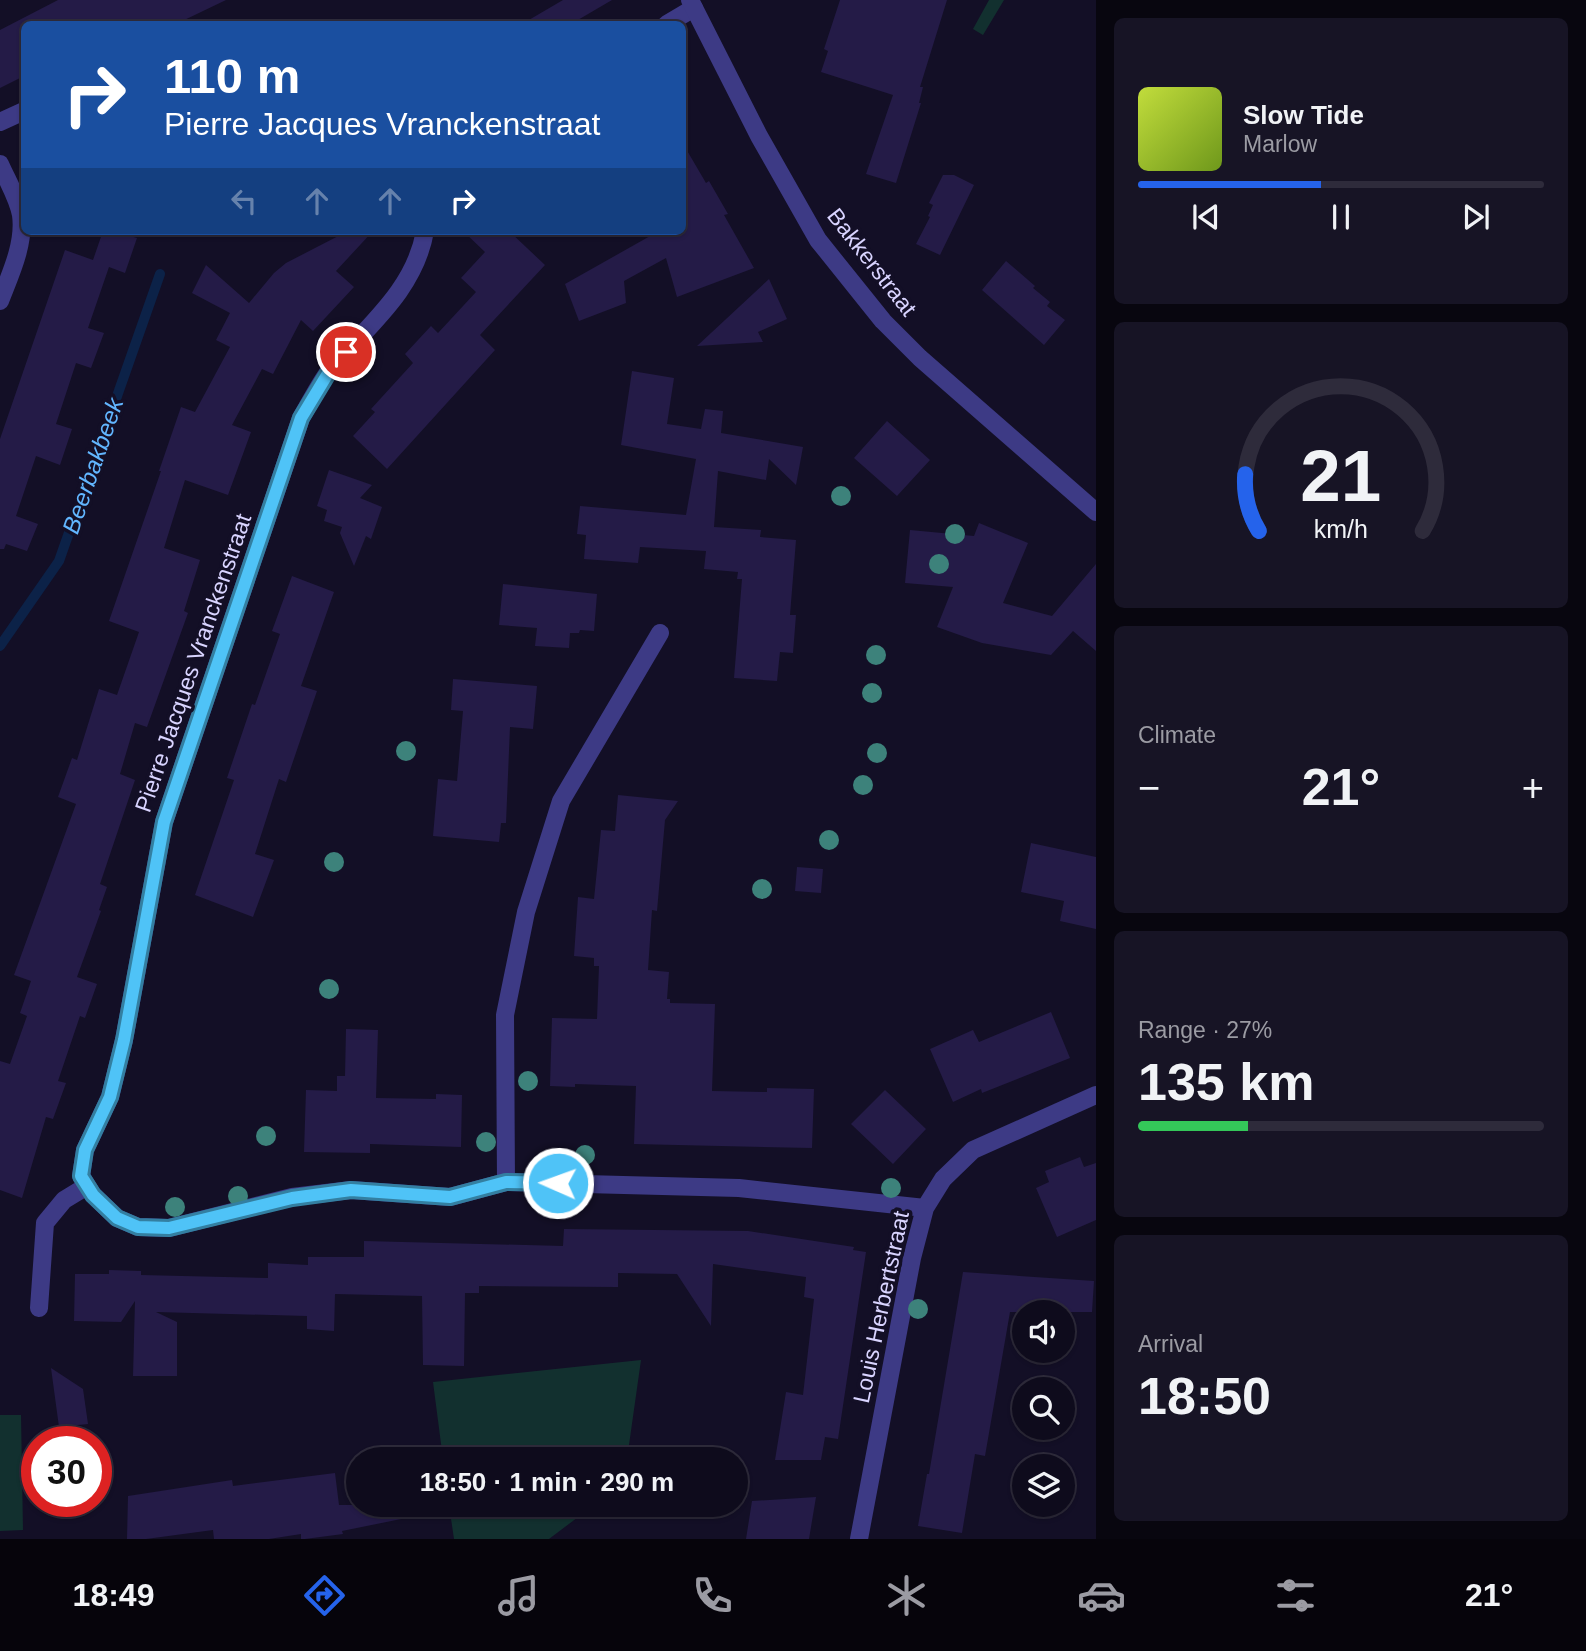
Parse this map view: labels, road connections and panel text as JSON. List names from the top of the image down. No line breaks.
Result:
{"streets":{"street":["Bakkerstraat","Pierre Jacques Vranckenstraat","Louis Herbertstraat"]},"water":["Beerbakbeek"],"page":{"turn":["110 m","Pierre Jacques Vranckenstraat"],"song":["Slow Tide","Marlow"],"tile":["Climate",["Range · 27%","135 km"],["Arrival","18:50"]],"heat":["−","21°","+"],"limit":"30","trip":"18:50 · 1 min · 290 m","tabs":["18:49","21°"],"gauge":["21","km/h"]}}
